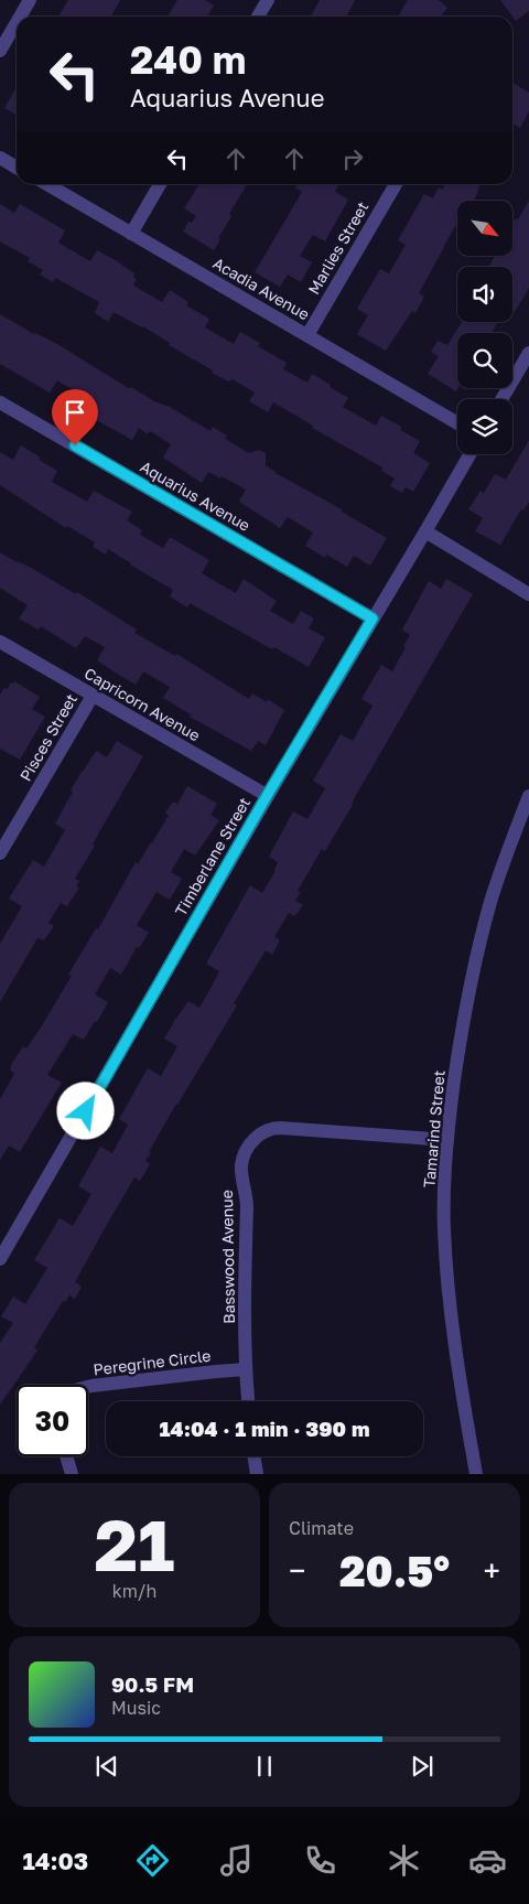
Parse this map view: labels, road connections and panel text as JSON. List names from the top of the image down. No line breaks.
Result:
{"streets":{"street":["Marlies Street","Acadia Avenue","Aquarius Avenue","Capricorn Avenue","Pisces Street","Timberlane Street","Tamarind Street","Basswood Avenue","Peregrine Circle"]},"crossings":[["Marlies Street","Acadia Avenue"],["Aquarius Avenue","Timberlane Street"],["Capricorn Avenue","Pisces Street"],["Capricorn Avenue","Timberlane Street"],["Tamarind Street","Basswood Avenue"],["Basswood Avenue","Peregrine Circle"]],"north":"bottom right","page":{"turn":["240 m","Aquarius Avenue"],"limit":"30","trip":"14:04 · 1 min · 390 m","tile":[["21","km/h"],"Climate"],"heat":["−","20.5°","+"],"song":["90.5 FM","Music"],"tabs":"14:03"}}
